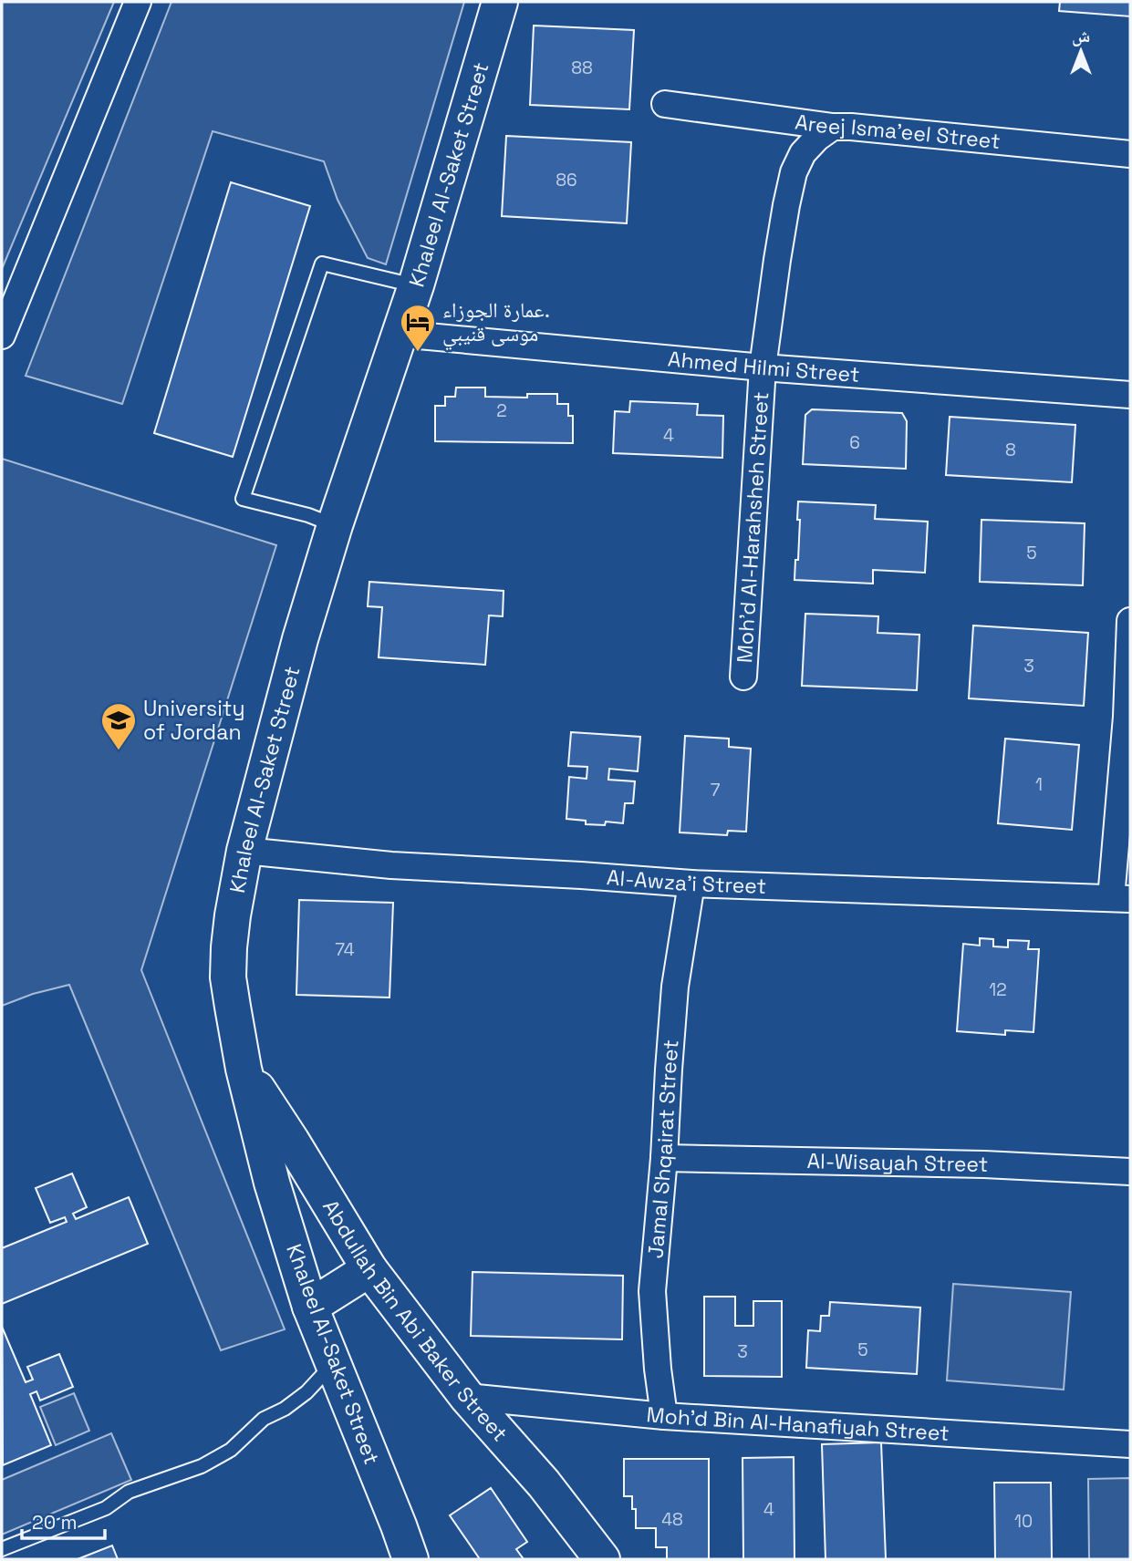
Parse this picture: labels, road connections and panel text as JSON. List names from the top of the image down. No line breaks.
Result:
{"streets":{"street":["Areej Isma’eel Street","Khaleel Al-Saket Street","Ahmed Hilmi Street","Moh'd Al-Harahsheh Street","Al-Awza'i Street","Jamal Shqairat Street","Al-Wisayah Street","Abdullah Bin Abi Baker Street","Moh'd Bin Al-Hanafiyah Street"]},"crossings":[["Areej Isma’eel Street","Moh'd Al-Harahsheh Street"],["Khaleel Al-Saket Street","Ahmed Hilmi Street"],["Khaleel Al-Saket Street","Al-Awza'i Street"],["Khaleel Al-Saket Street","Abdullah Bin Abi Baker Street"],["Ahmed Hilmi Street","Moh'd Al-Harahsheh Street"],["Al-Awza'i Street","Jamal Shqairat Street"],["Jamal Shqairat Street","Al-Wisayah Street"],["Jamal Shqairat Street","Moh'd Bin Al-Hanafiyah Street"],["Abdullah Bin Abi Baker Street","Moh'd Bin Al-Hanafiyah Street"]],"places":{"hotel":["عمارة الجوزاء. موسى قنيبي"],"school or university":["University of Jordan"]},"house_numbers":["88","86","2","4","6","8","5","3","1","7","74","12","5","3","4","48","10"],"scale_bar":"20 m","north":"top"}
